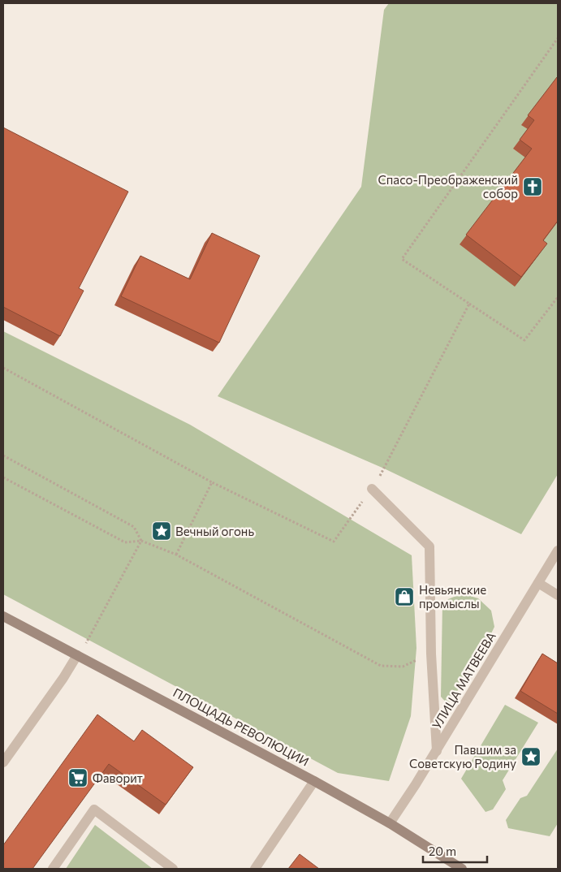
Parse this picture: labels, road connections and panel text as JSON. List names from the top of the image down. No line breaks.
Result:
{"streets":{"street":["УЛИЦА МАТВЕЕВА","ПЛОЩАДЬ РЕВОЛЮЦИИ"]},"crossings":[["УЛИЦА МАТВЕЕВА","ПЛОЩАДЬ РЕВОЛЮЦИИ"]],"places":{"church":["Спасо-Преображенский собор"],"place":["Вечный огонь","Павшим за Советскую Родину"],"shop":["Невьянские промыслы"],"supermarket":["Фаворит"]},"scale_bar":"20 m"}
